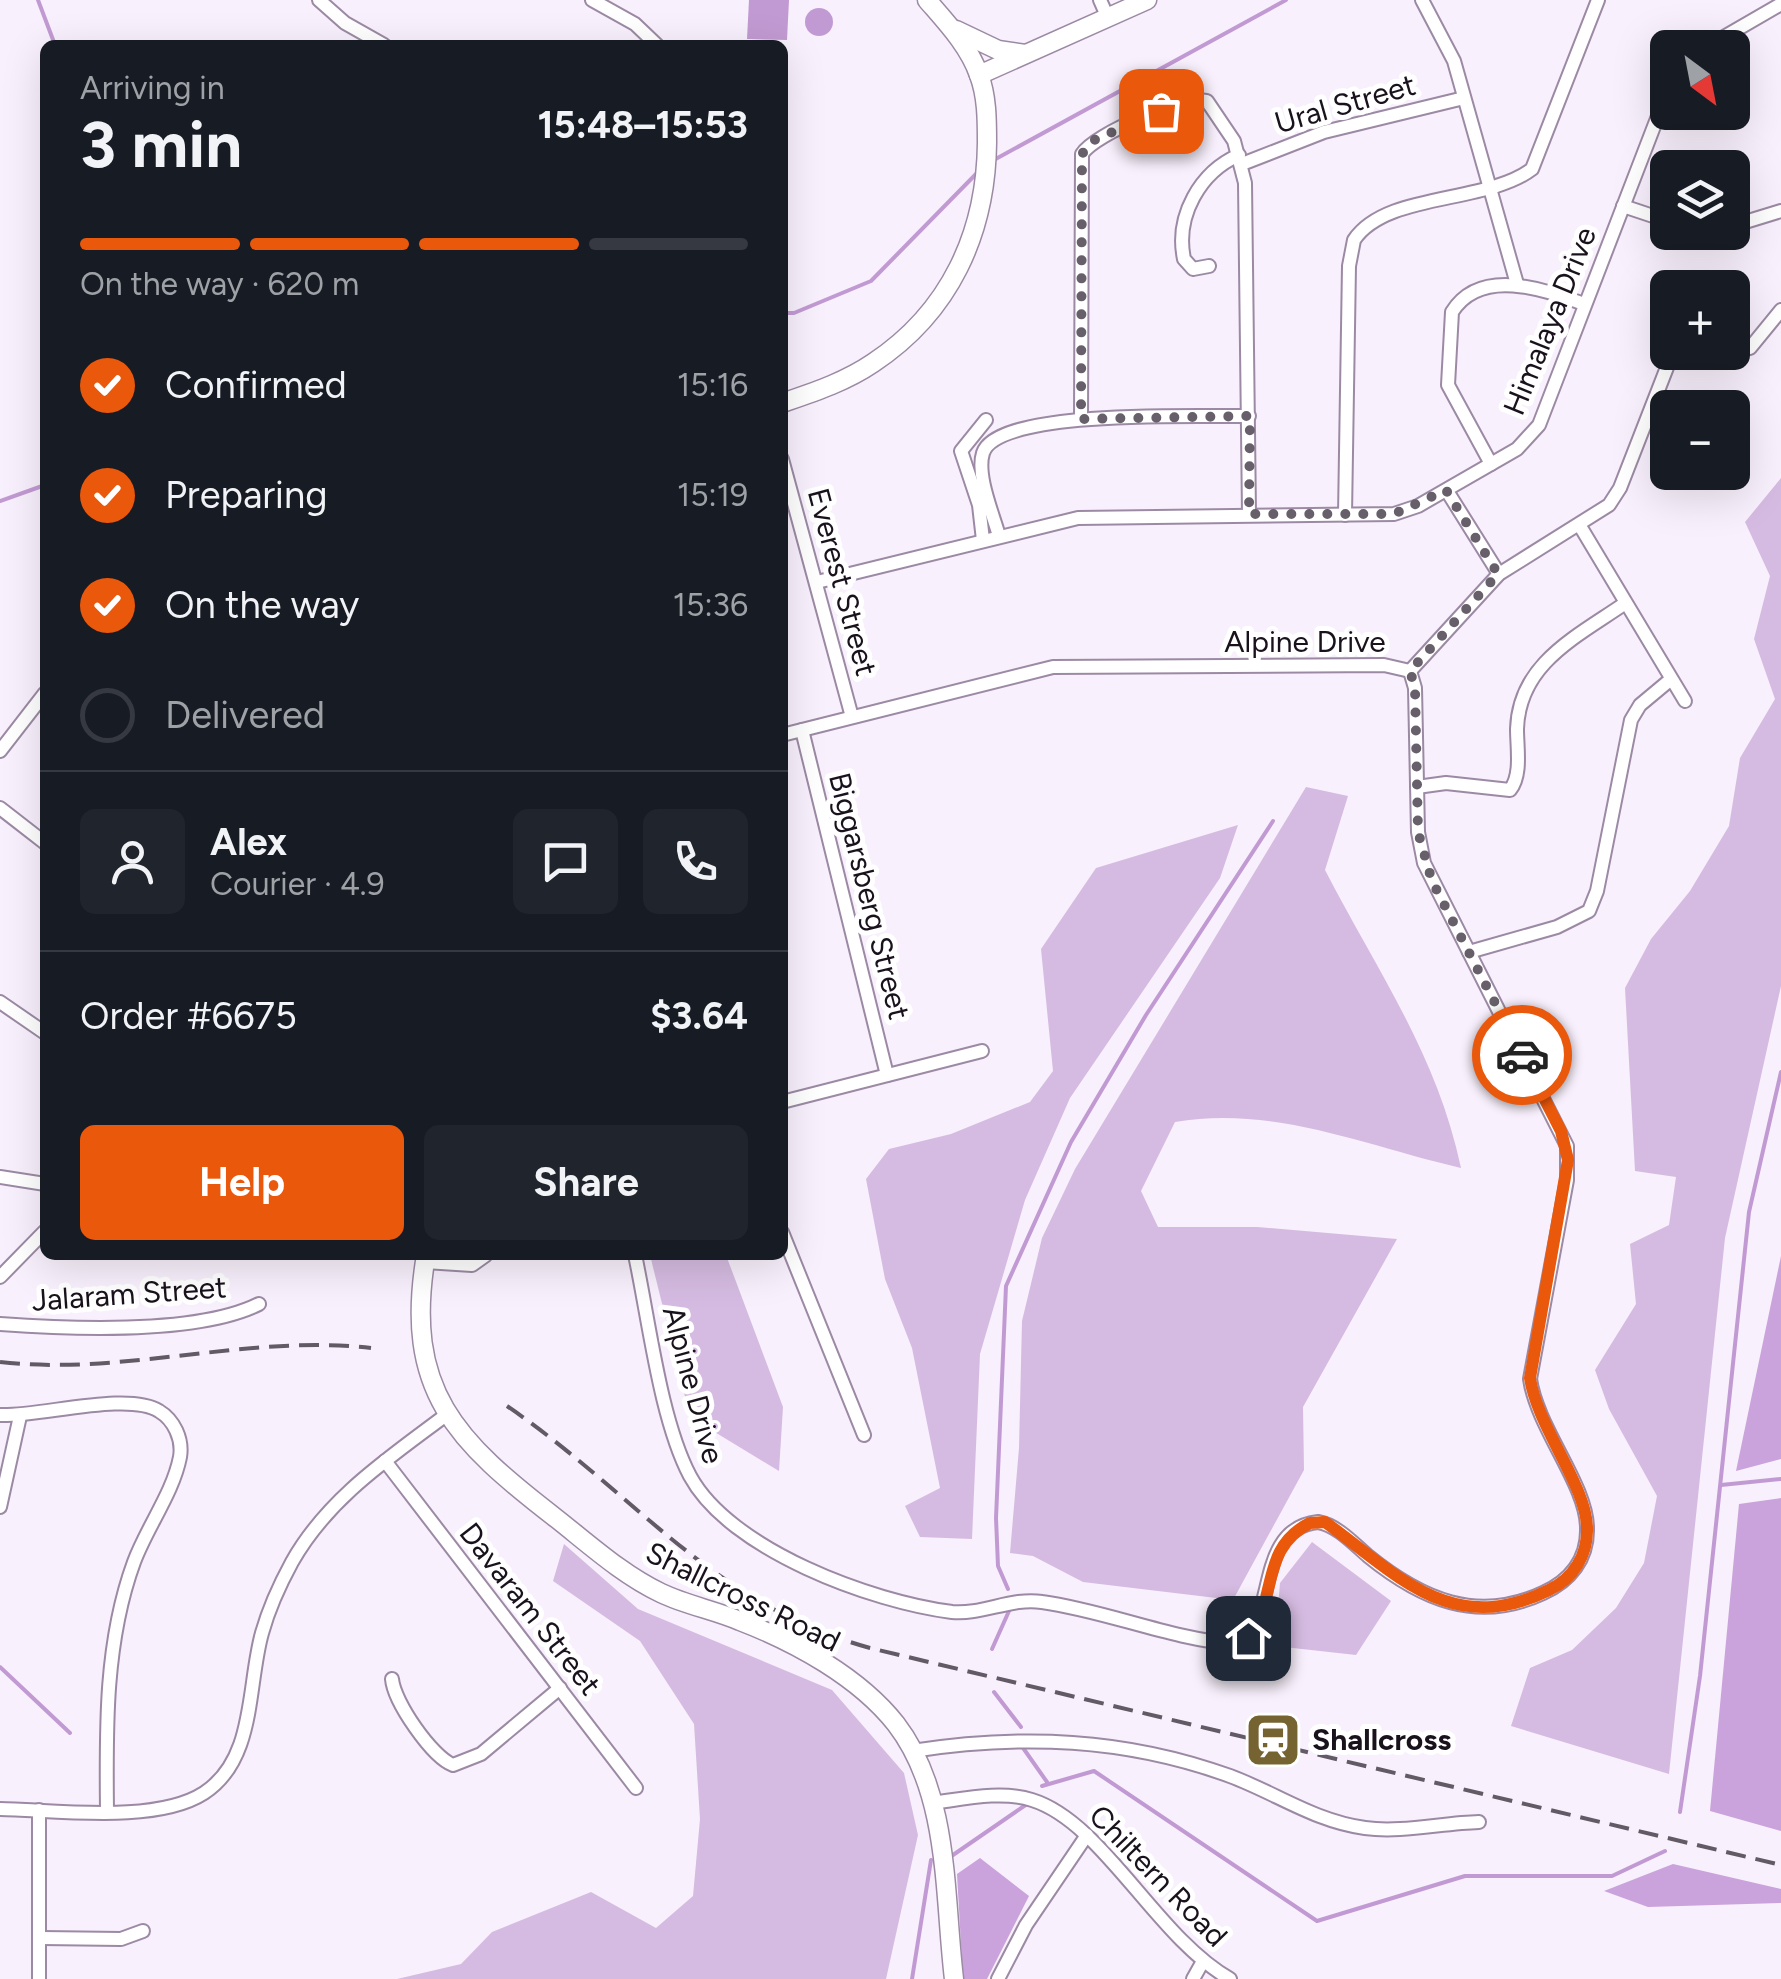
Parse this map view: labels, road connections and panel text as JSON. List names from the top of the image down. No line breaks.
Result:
{"streets":{"street":["Ural Street","Himalaya Drive","Everest Street","Alpine Drive","Biggarsberg Street","Jalaram Street","Shallcross Road","Davaram Street","Chiltern Road"]},"crossings":[["Himalaya Drive","Everest Street"],["Everest Street","Alpine Drive"],["Alpine Drive","Biggarsberg Street"],["Shallcross Road","Chiltern Road"]],"places":{"station":["Shallcross"]},"north":"bottom right","page":{"map_buttons":["+","−"],"heading":["3 min","Arriving in","15:48–15:53"],"panel":["Alex","Courier · 4.9","Order #6675","$3.64"],"bar":"On the way · 620 m","list":[["Confirmed","15:16"],["Preparing","15:19"],["On the way","15:36"],"Delivered"],"buttons":["Help","Share"]}}
